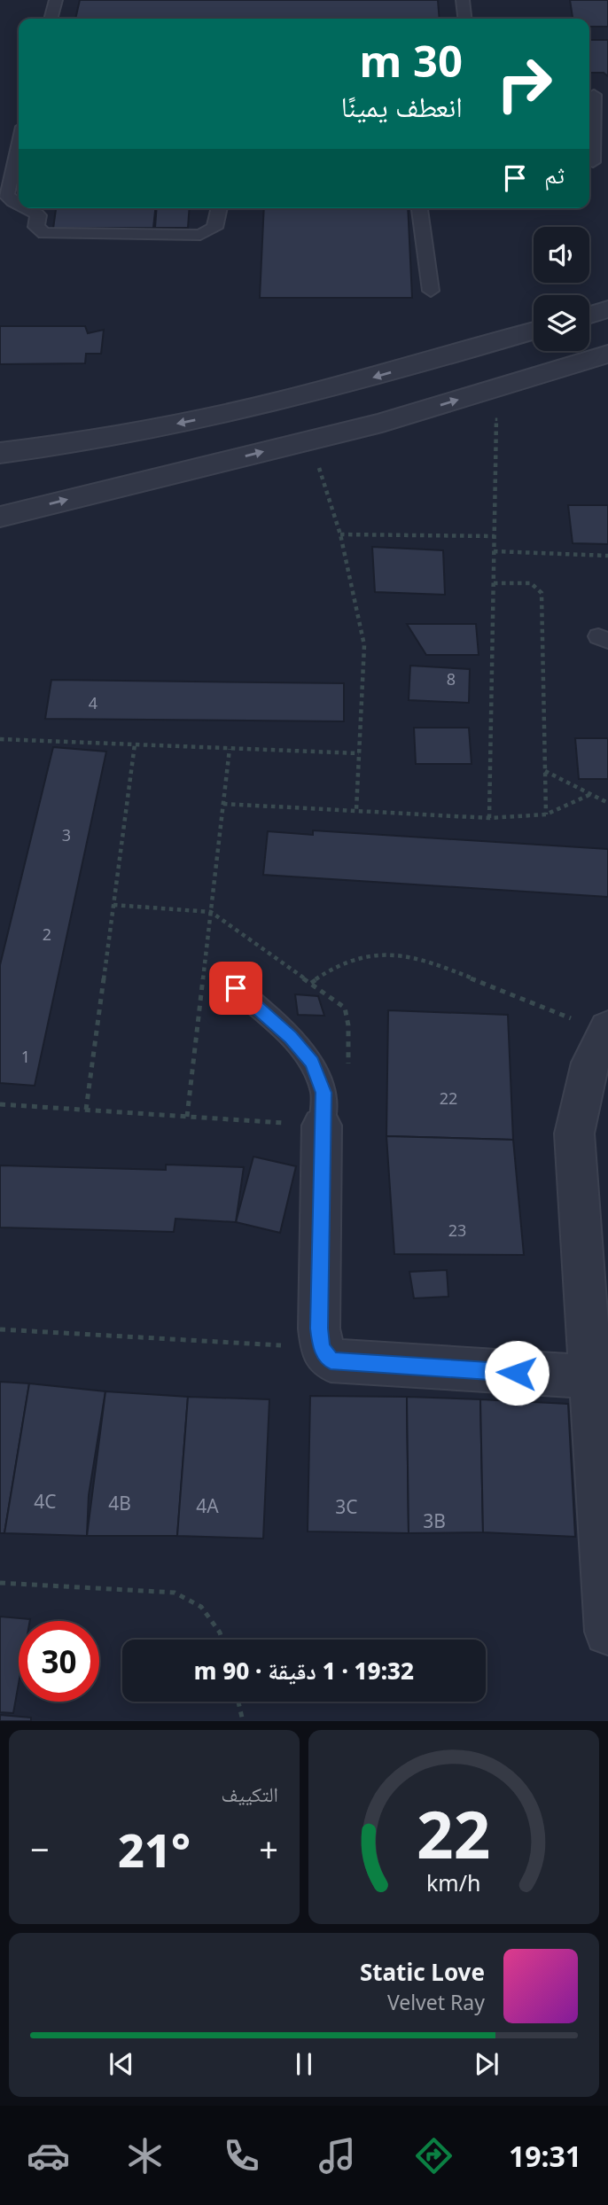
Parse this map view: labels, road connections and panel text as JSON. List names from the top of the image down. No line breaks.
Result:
{"house_numbers":["8","4","3","2","1","22","23","4C","4B","4A","3C","3B"],"page":{"turn":["30 m","انعطف يمينًا"],"then":"ثم","limit":"30","trip":"19:32 · 1 دقيقة · 90 m","tile":"التكييف","heat":["−","21°","+"],"song":["Static Love","Velvet Ray"],"tabs":"19:31","gauge":["22","km/h"]}}
